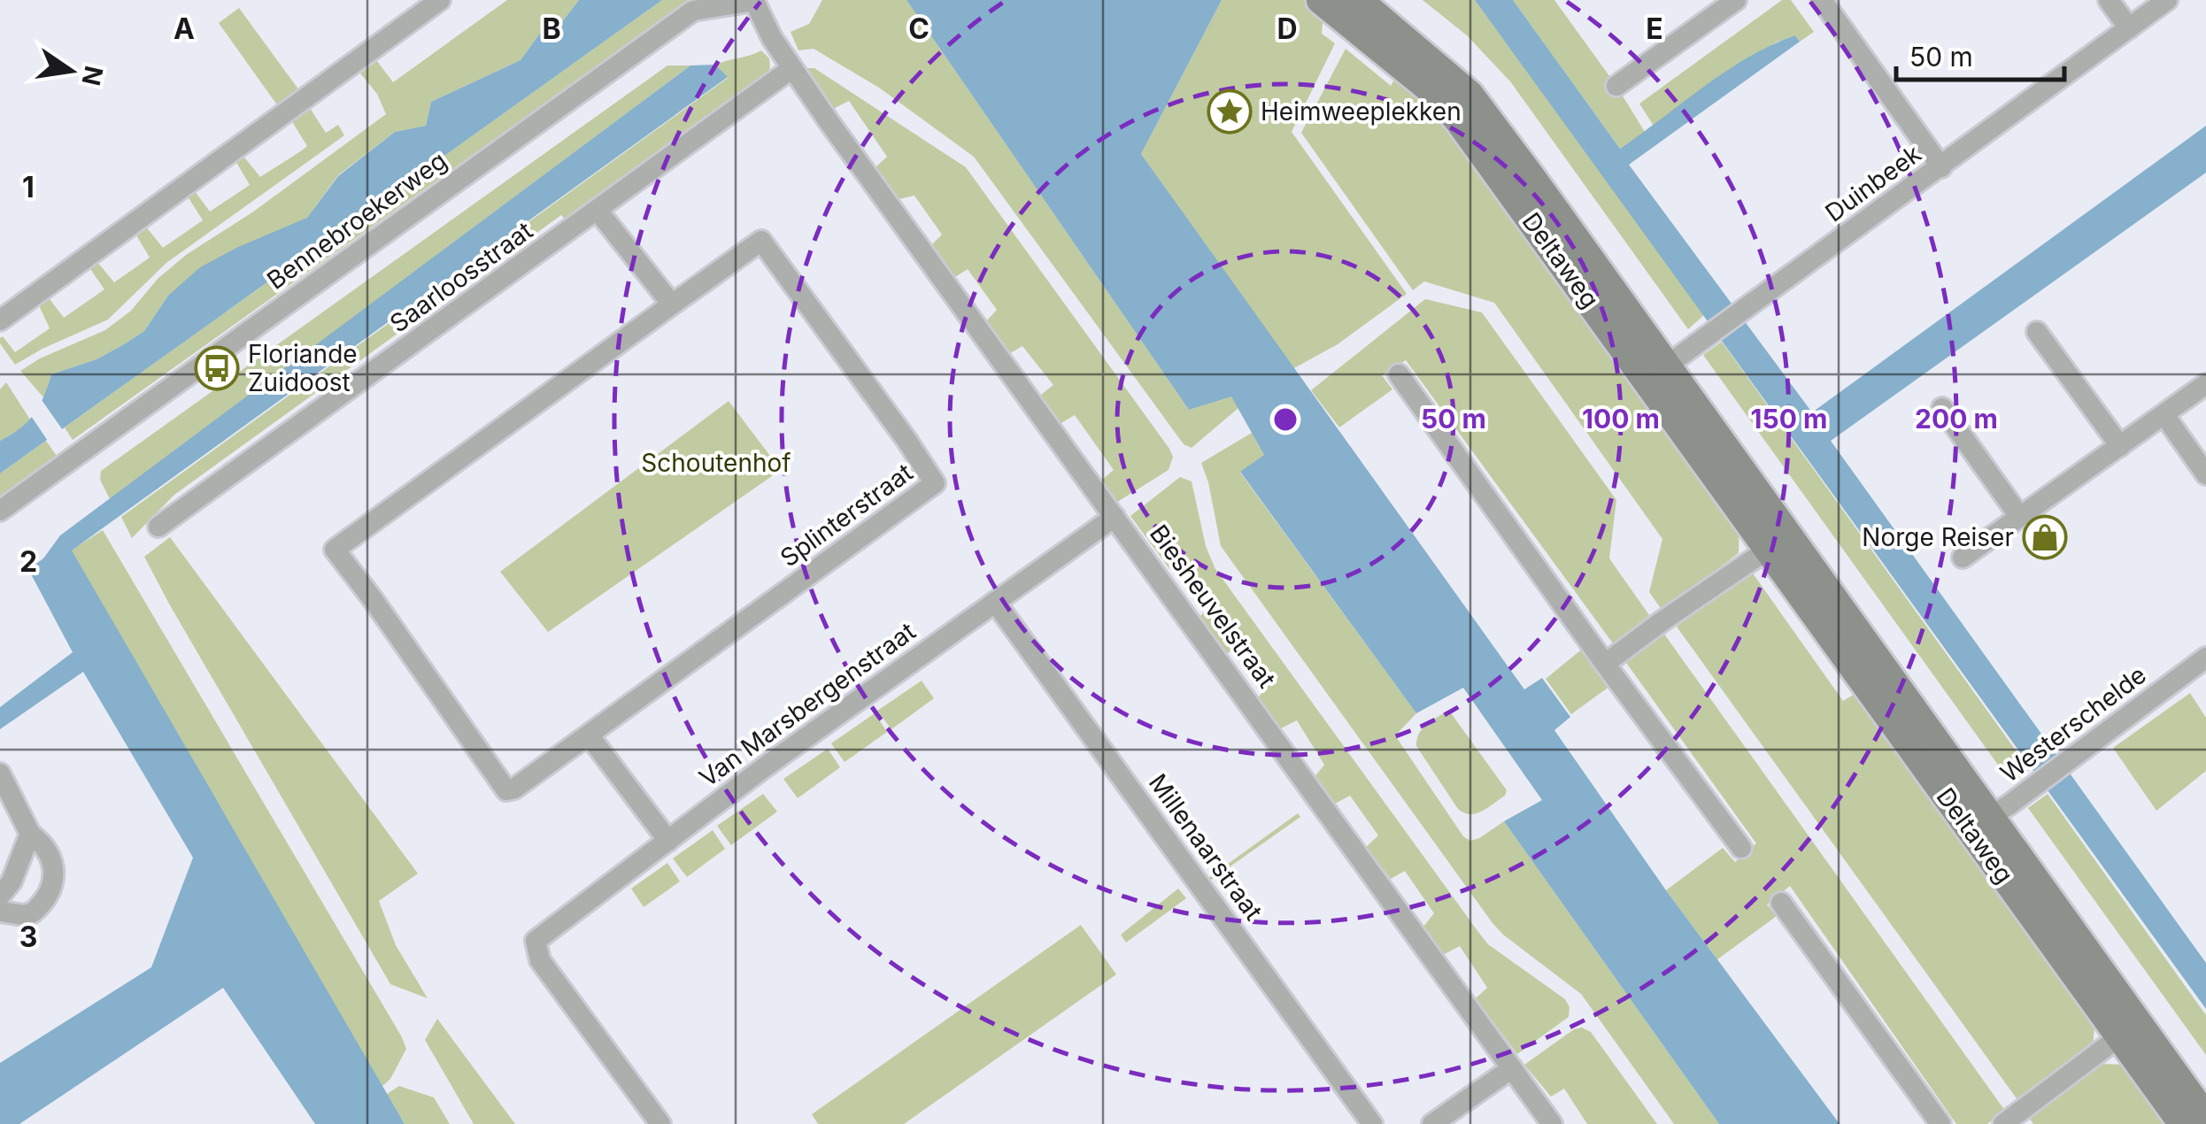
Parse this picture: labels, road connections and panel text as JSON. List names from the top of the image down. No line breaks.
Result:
{"streets":{"street":["Duinbeek","Bennebroekerweg","Deltaweg","Saarloosstraat","Splinterstraat","Biesheuvelstraat","Van Marsbergenstraat","Westerschelde","Millenaarstraat"]},"crossings":[["Duinbeek","Deltaweg"],["Bennebroekerweg","Biesheuvelstraat"],["Deltaweg","Westerschelde"],["Saarloosstraat","Biesheuvelstraat"],["Biesheuvelstraat","Van Marsbergenstraat"],["Van Marsbergenstraat","Millenaarstraat"]],"parks":["Schoutenhof"],"places":{"place":["Heimweeplekken"],"bus stop":["Floriande Zuidoost"],"shop":["Norge Reiser"]},"scale_bar":"50 m","north":"right","grid":{"columns":["A","B","C","D","E"],"rows":["1","2","3"]},"rings":["50 m","100 m","150 m","200 m"]}
